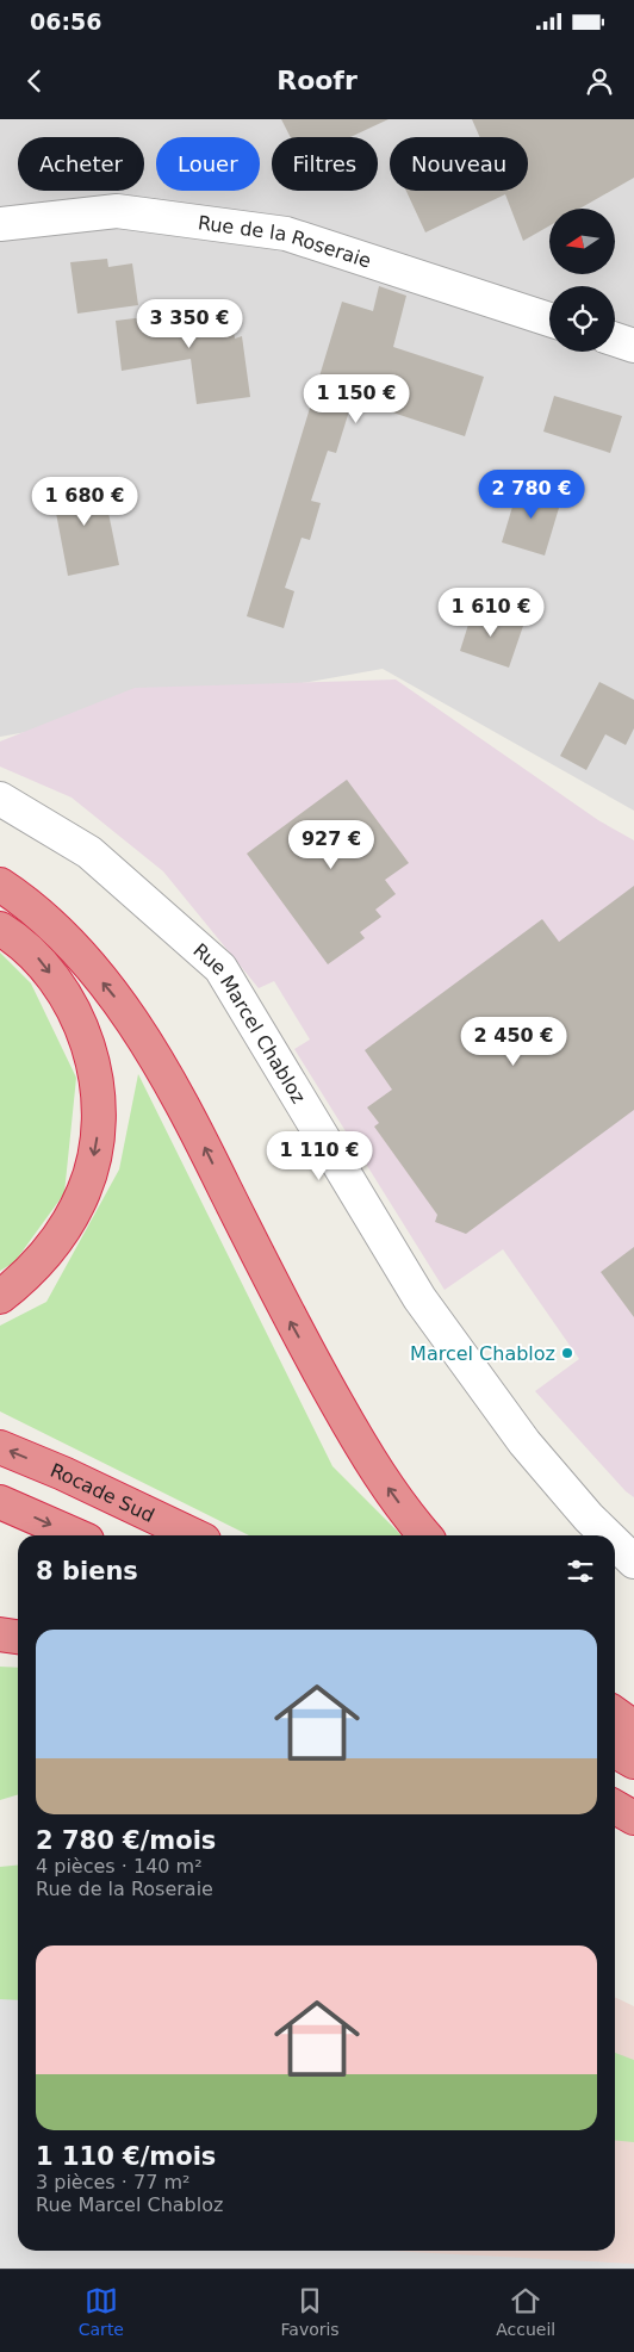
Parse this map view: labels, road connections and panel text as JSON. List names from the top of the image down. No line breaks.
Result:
{"streets":{"highway":["Rocade Sud"],"street":["Rue de la Roseraie","Rue Marcel Chabloz"]},"places":["Marcel Chabloz"],"north":"left","page":{"status":"06:56","header":"Roofr","chip":["Acheter","Louer","Filtres","Nouveau"],"price":["3 350 €","1 150 €","2 780 €","1 680 €","1 610 €","927 €","2 450 €","1 110 €"],"heading":"8 biens","list":[{"name":"2 780 €/mois","note":"4 pièces · 140 m² · Rue de la Roseraie"},{"name":"1 110 €/mois","note":"3 pièces · 77 m² · Rue Marcel Chabloz"}],"tabs":["Carte","Favoris","Accueil"]}}
